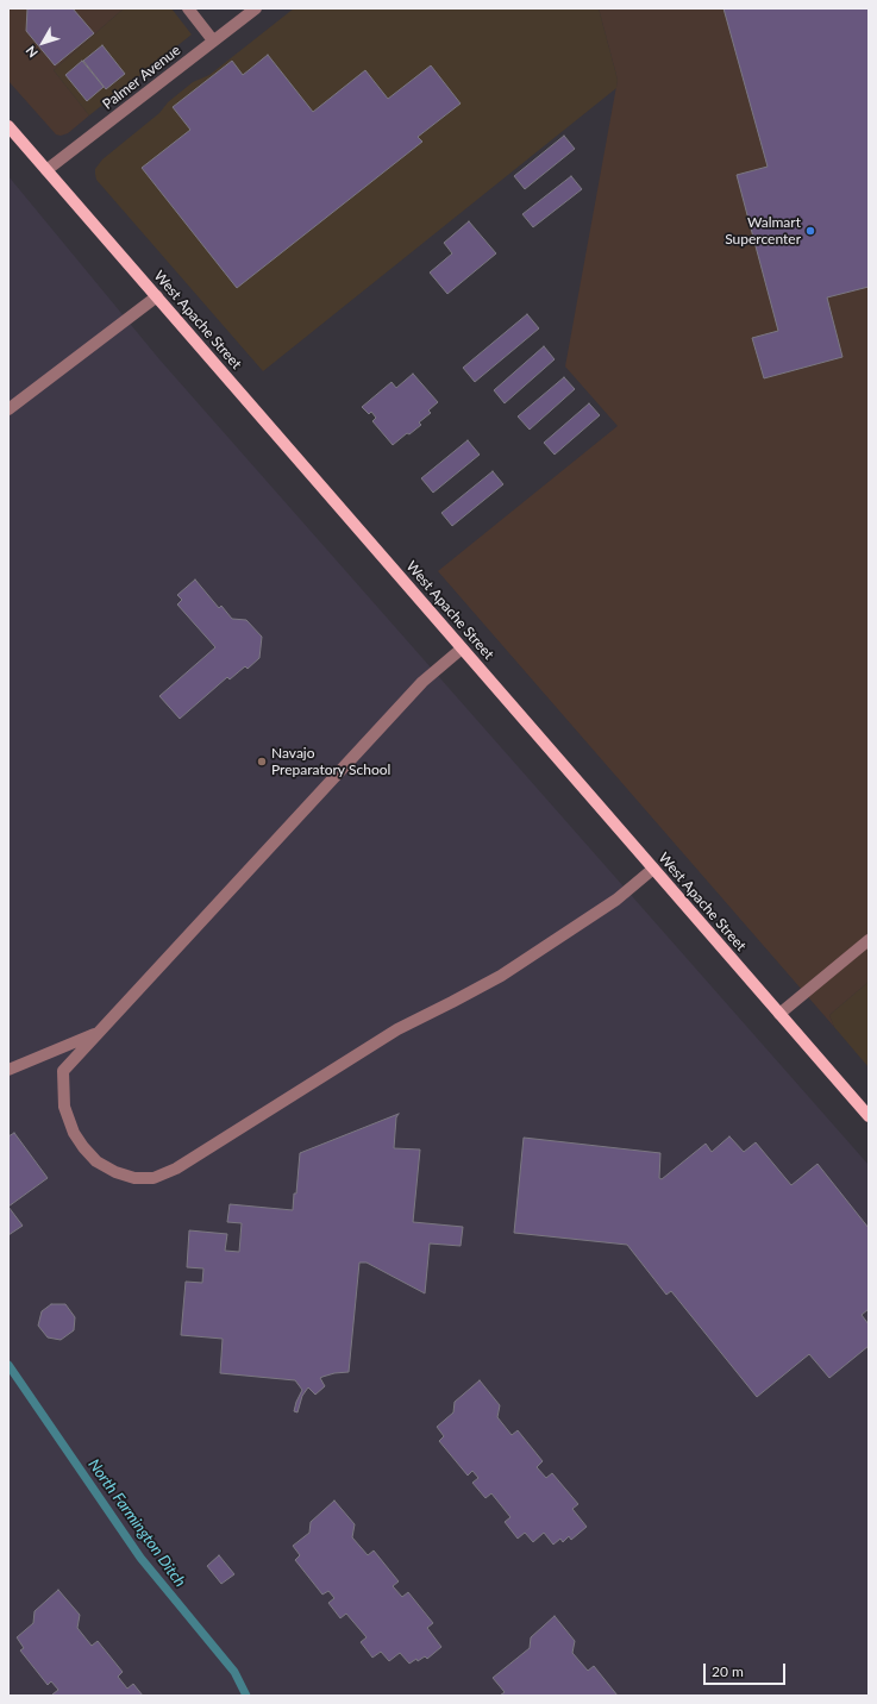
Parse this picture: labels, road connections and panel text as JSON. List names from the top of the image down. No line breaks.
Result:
{"streets":{"main road":["West Apache Street"],"street":["Palmer Avenue"]},"crossings":[["Palmer Avenue","West Apache Street"]],"water":["North Farmington Ditch"],"places":["Walmart Supercenter","Navajo Preparatory School"],"scale_bar":"20 m","north":"bottom left"}
